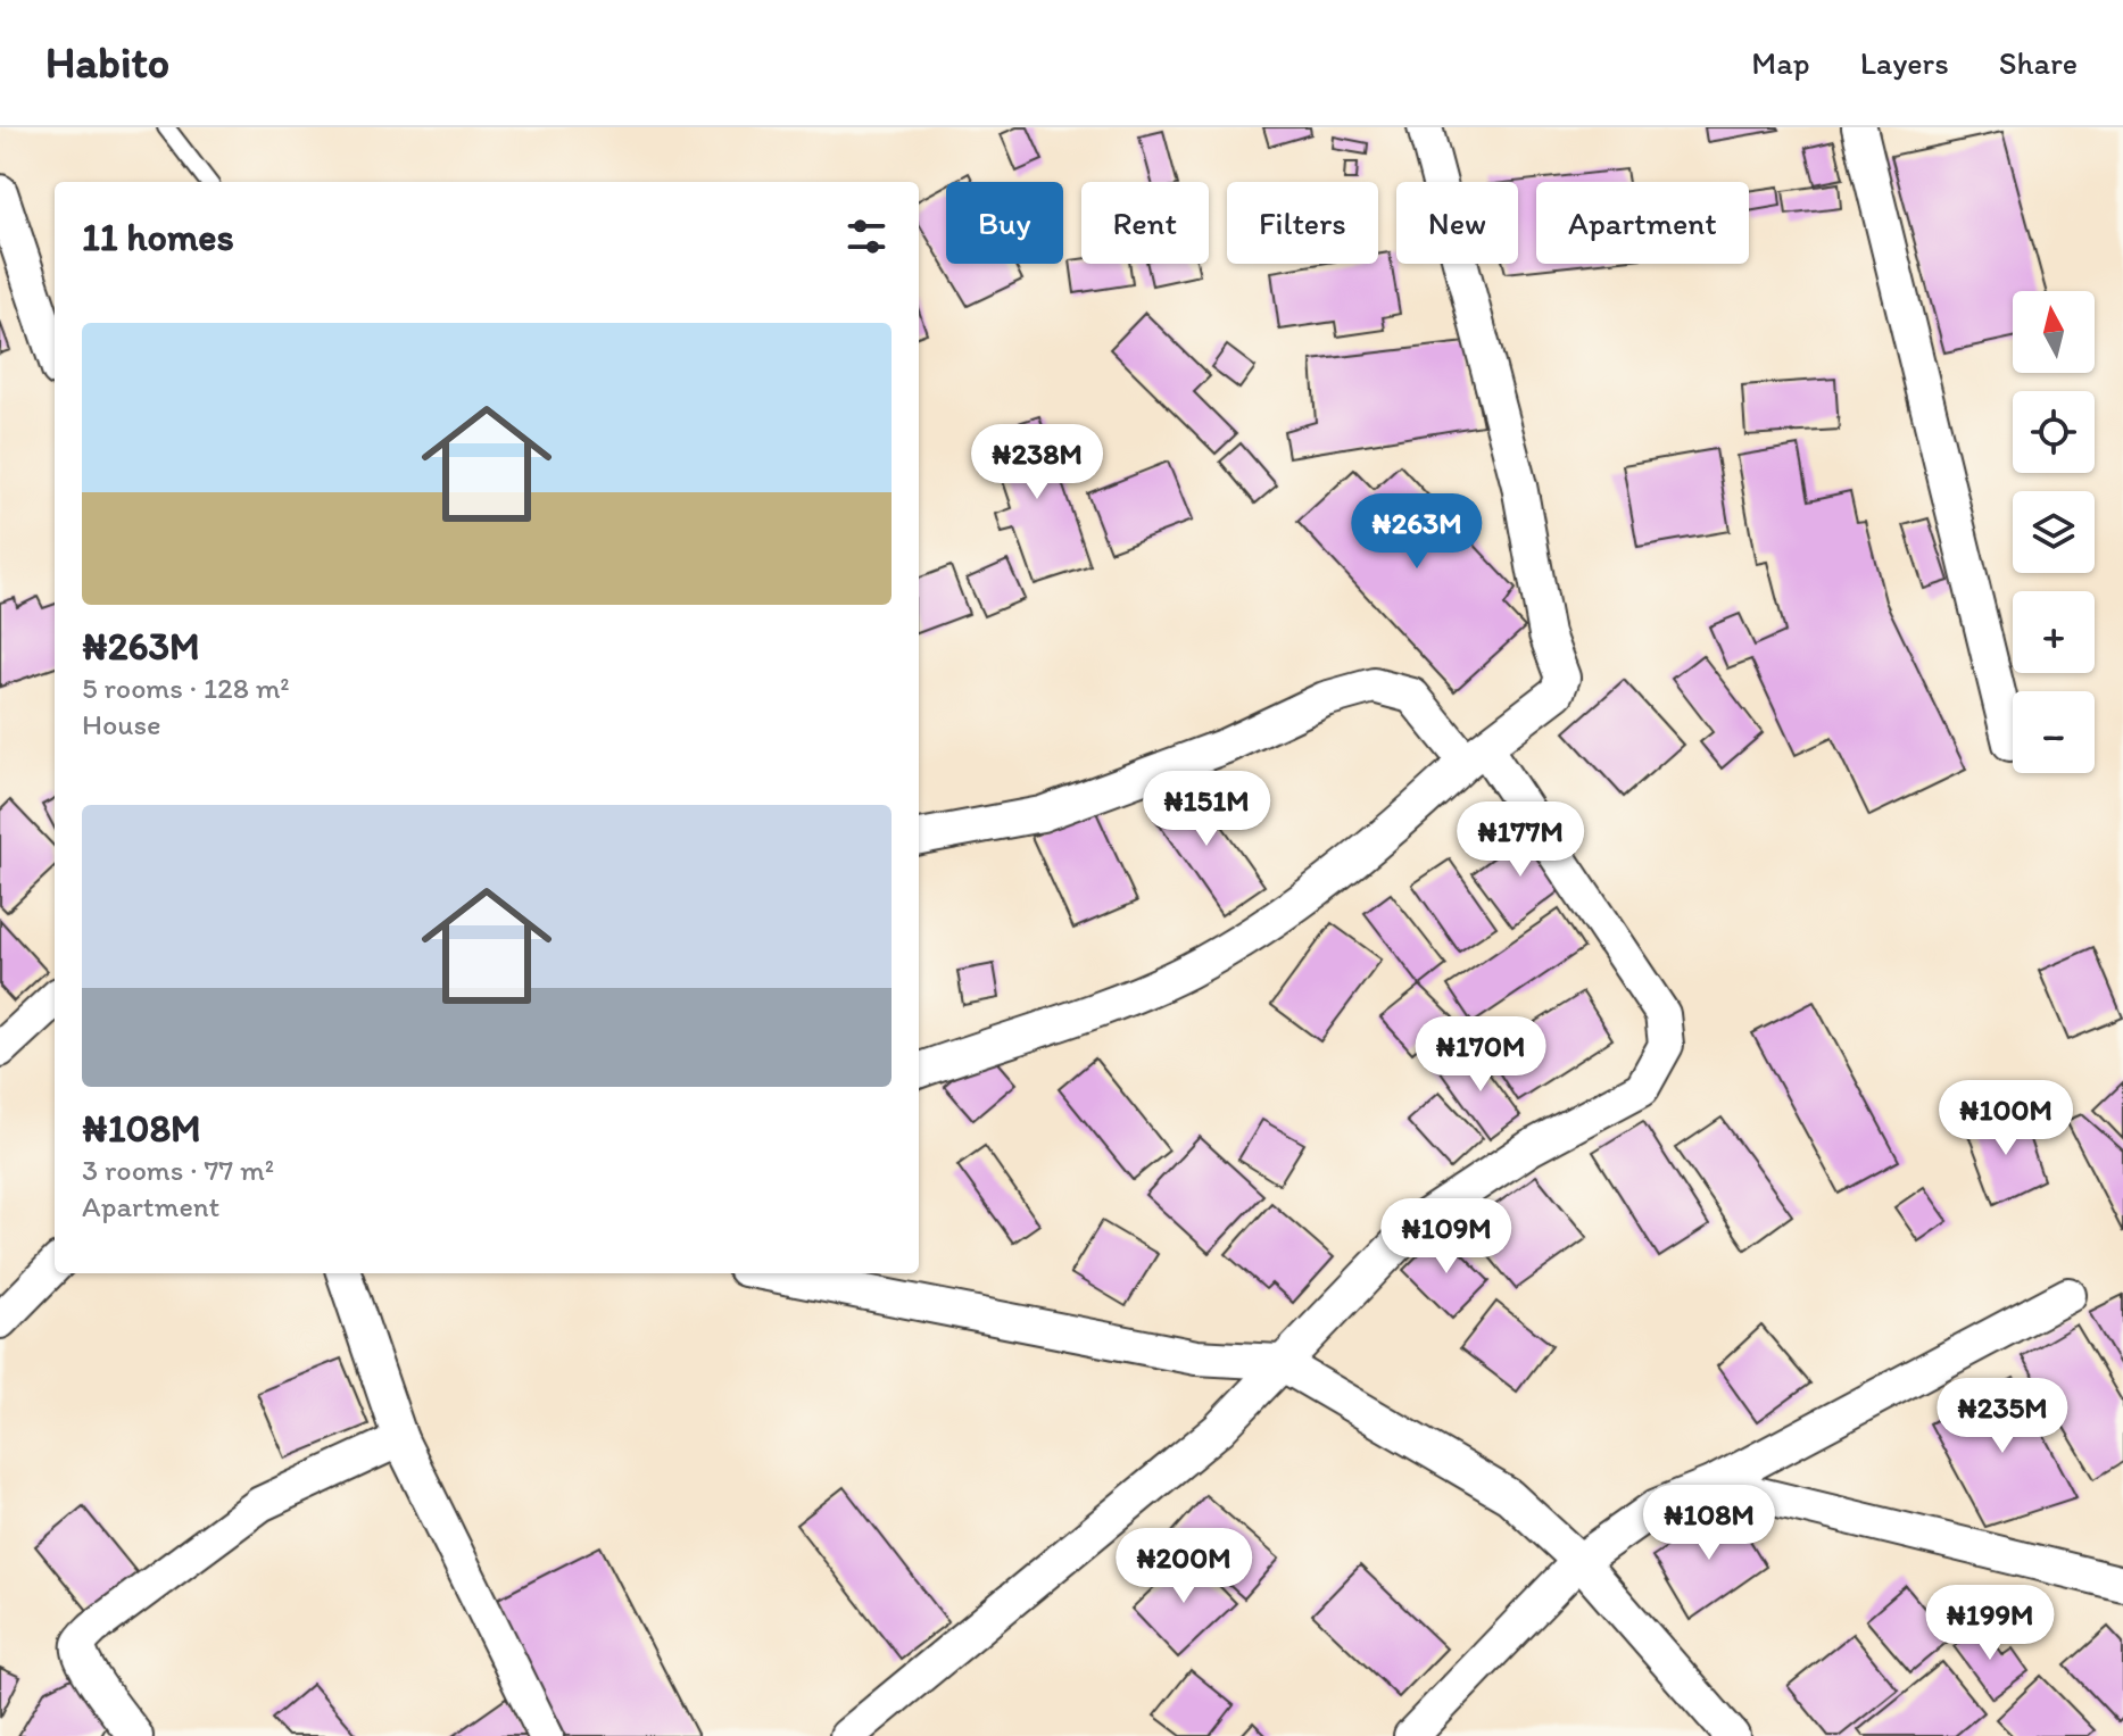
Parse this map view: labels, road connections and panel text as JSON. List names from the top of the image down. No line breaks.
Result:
{"north":"top","page":{"header":"Habito","nav":["Map","Layers","Share"],"chip":["Buy","Rent","Filters","New","Apartment"],"heading":"11 homes","map_buttons":["+","−"],"list":[{"name":"₦263M","note":"5 rooms · 128 m² · House"},{"name":"₦108M","note":"3 rooms · 77 m² · Apartment"}],"price":["₦238M","₦263M","₦151M","₦177M","₦170M","₦100M","₦109M","₦235M","₦108M","₦200M","₦199M"]}}
